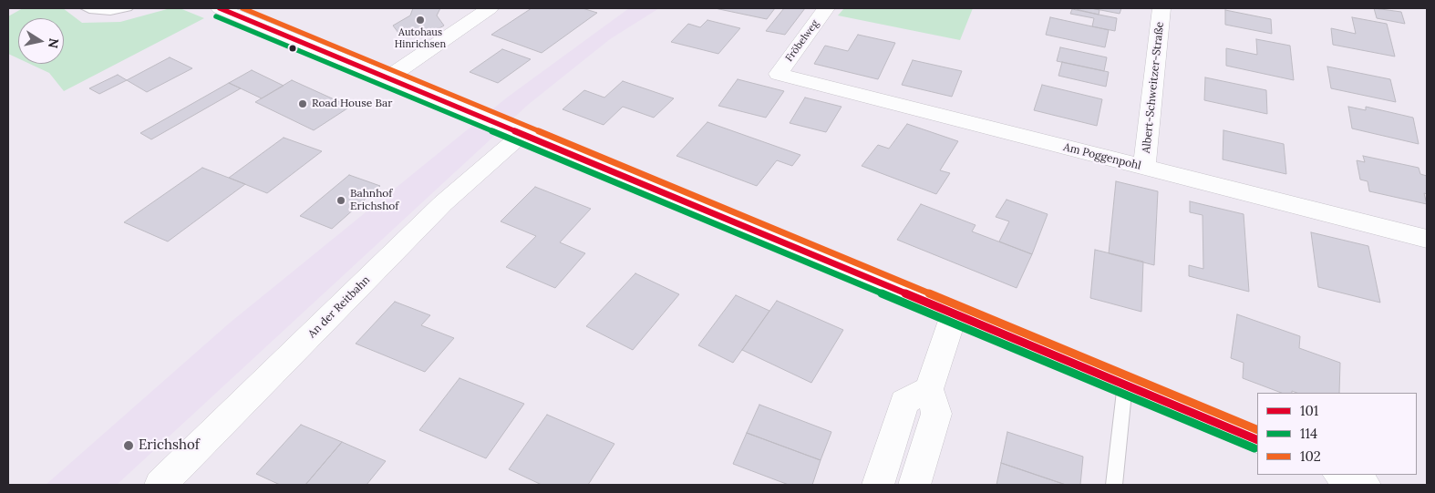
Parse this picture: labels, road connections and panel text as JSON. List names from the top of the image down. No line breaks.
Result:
{"streets":{"street":["Fröbelweg","Albert-Schweitzer-Straße","Am Poggenpohl","An der Reitbahn"]},"crossings":[["Fröbelweg","Am Poggenpohl"],["Albert-Schweitzer-Straße","Am Poggenpohl"]],"places":["Autohaus Hinrichsen","Road House Bar","Bahnhof Erichshof","Erichshof"],"lines":["transit line 101","transit line 102","transit line 114"],"legend":["101","114","102"],"north":"right"}
